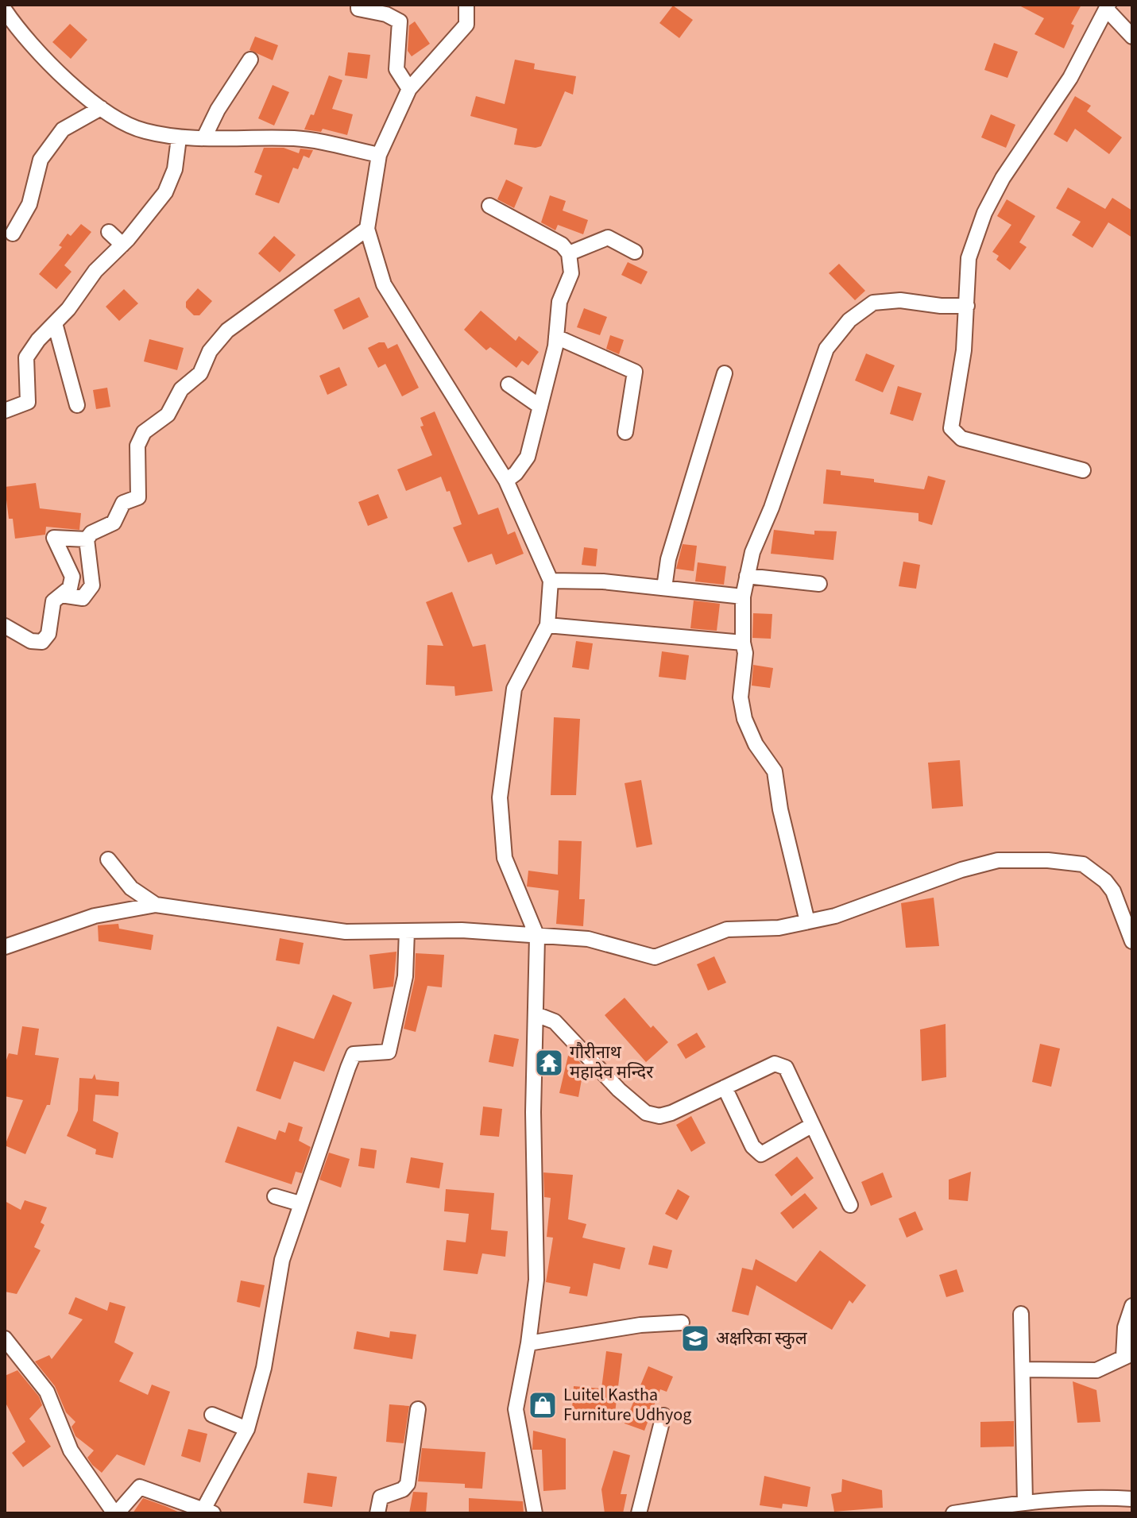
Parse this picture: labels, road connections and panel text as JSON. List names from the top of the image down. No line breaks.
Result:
{"places":{"temple":["गौरीनाथ महादेव मन्दिर"],"school or university":["अक्षरिका स्कुल"],"shop":["Luitel Kastha Furniture Udhyog"]}}
